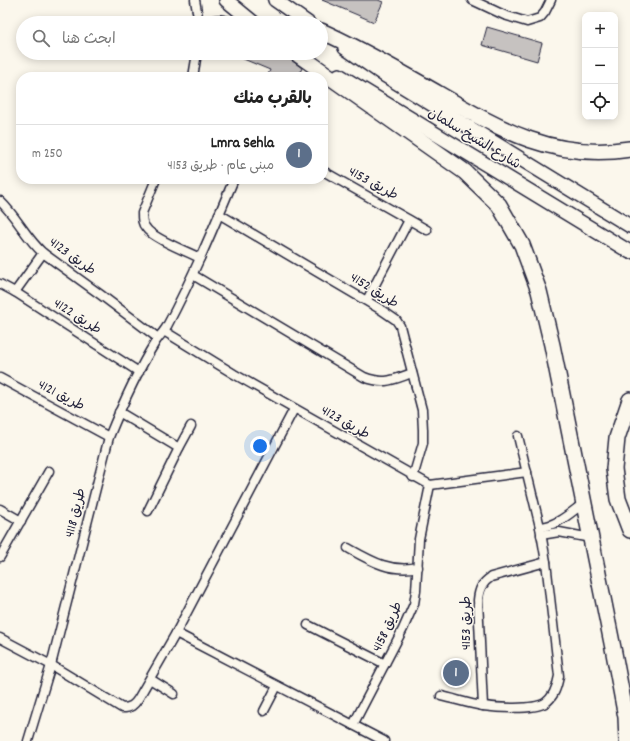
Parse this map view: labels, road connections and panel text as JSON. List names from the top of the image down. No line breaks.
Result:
{"streets":{"main road":["شارع الشيخ سلمان"],"street":["طريق 4153","طريق 4123","طريق 4152","طريق 4122","طريق 4121","طريق 4118","طريق 4158"]},"crossings":[["طريق 4123","طريق 4152"],["طريق 4123","طريق 4158"],["طريق 4122","طريق 4118"],["طريق 4121","طريق 4118"]],"page":{"map_buttons":["+","−"],"search":"ابحث هنا","heading":"بالقرب منك","list":[{"mark":"1","name":"Lmra Sehla","note":"مبنى عام · طريق 4153","value":"250 m"}],"pins":"1"}}
